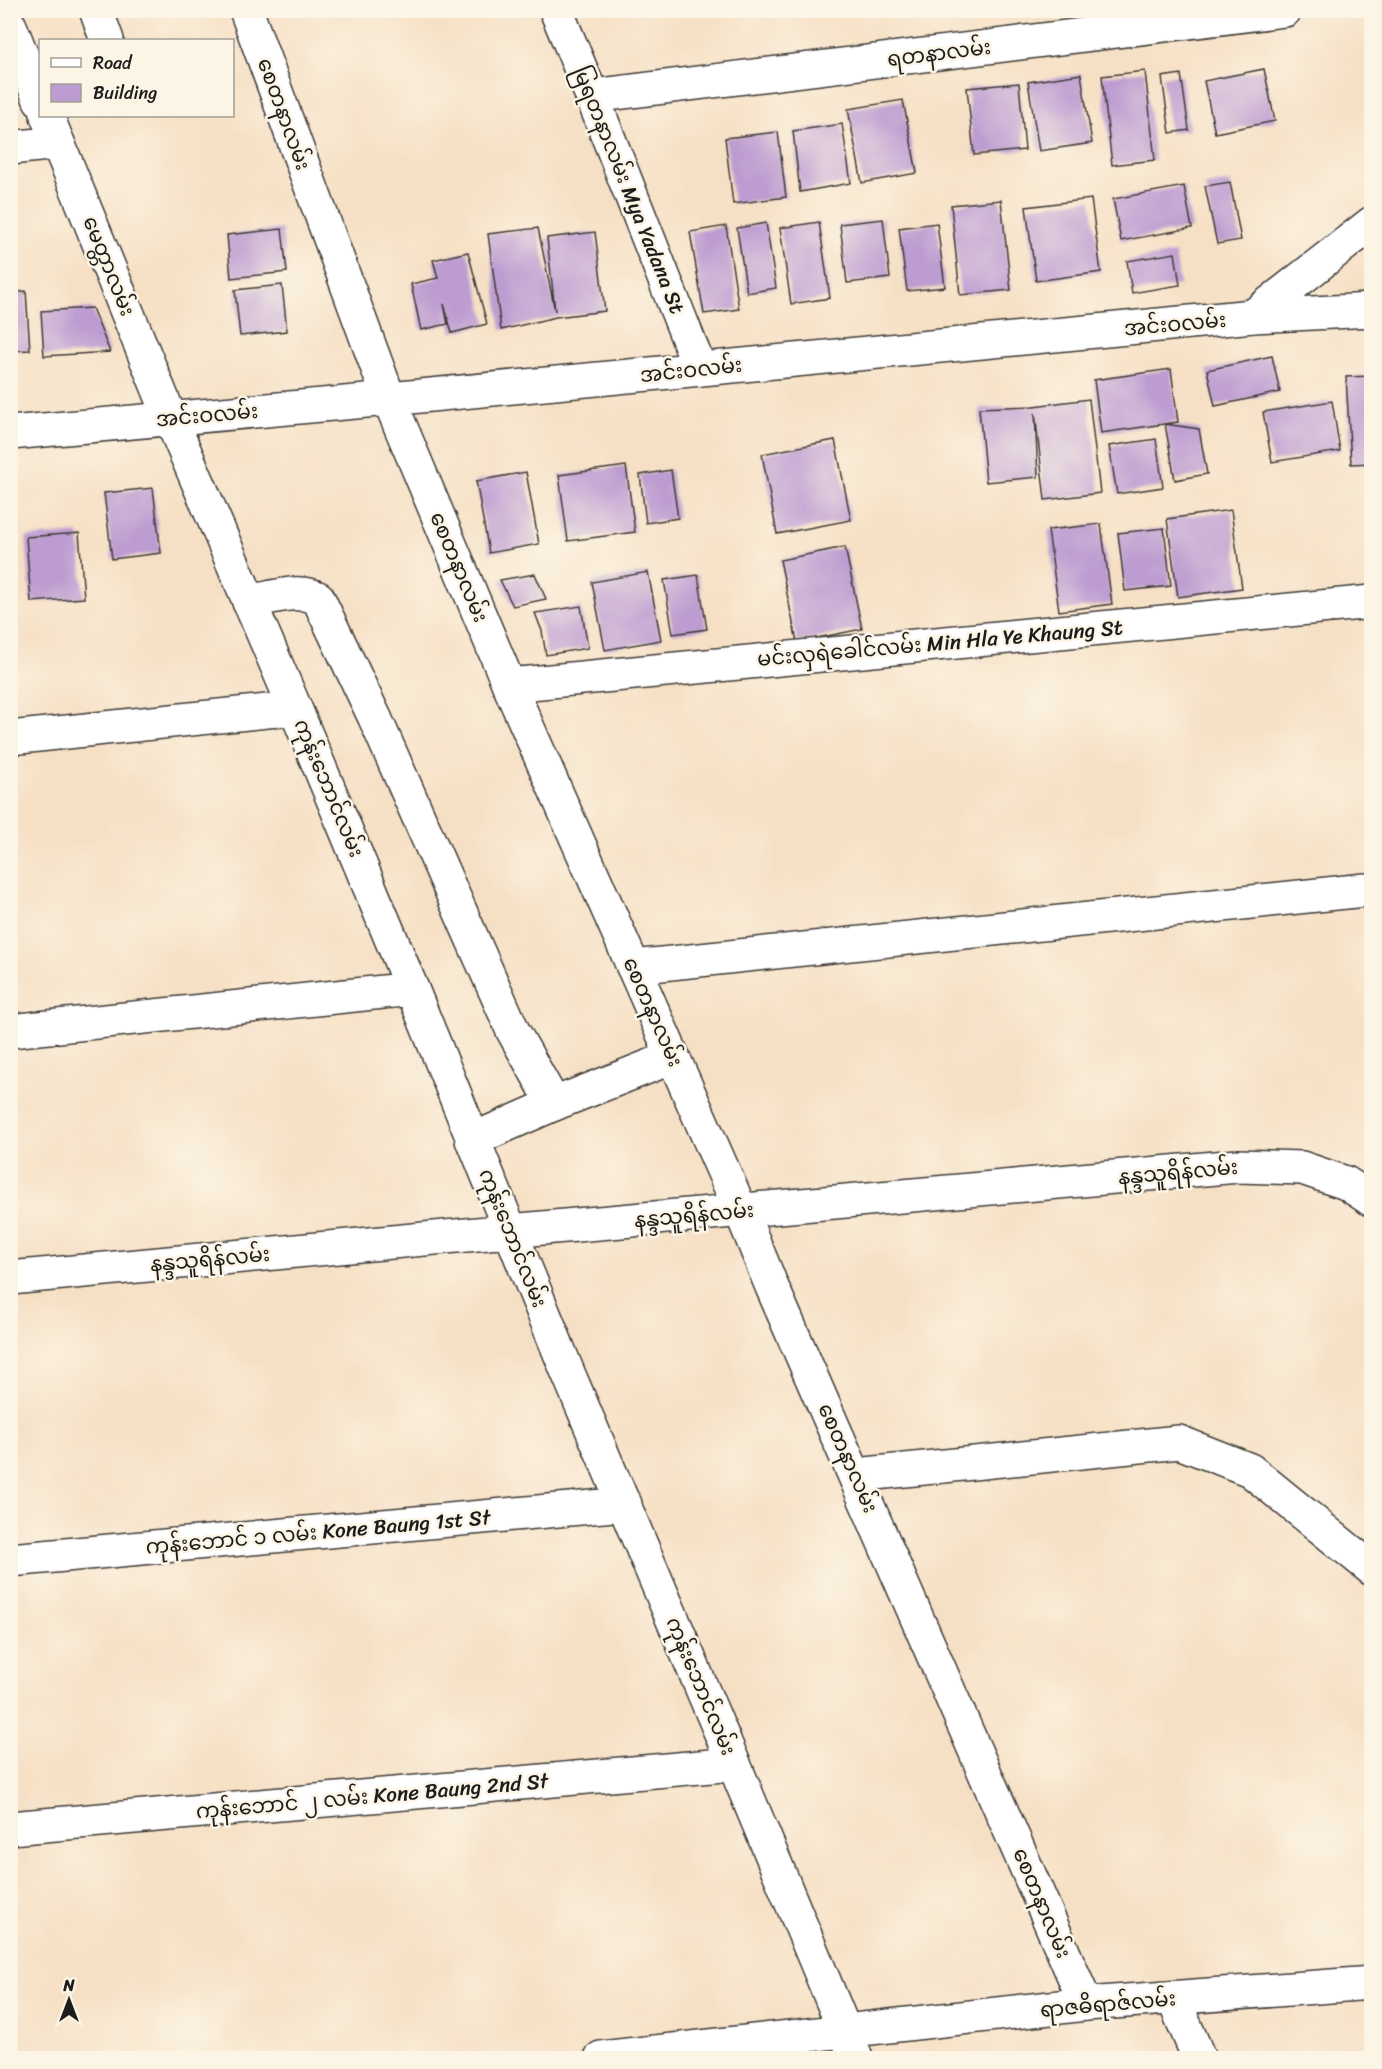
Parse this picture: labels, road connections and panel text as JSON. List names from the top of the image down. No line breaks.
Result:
{"streets":{"street":["ရတနာလမ်း","စေတနာလမ်း","မြရတနာလမ်း Mya Yadana St","မေတ္တာလမ်း","အင်းဝလမ်း","မင်းလှရဲခေါင်လမ်း Min Hla Ye Khaung St","ကုန်းဘောင်လမ်း","နန္ဒသူရိန်လမ်း","ကုန်းဘောင် ၁ လမ်း Kone Baung 1st St","ကုန်းဘောင် ၂ လမ်း Kone Baung 2nd St","ရာဇဓိရာဇ်လမ်း"]},"crossings":[["ရတနာလမ်း","မြရတနာလမ်း Mya Yadana St"],["စေတနာလမ်း","အင်းဝလမ်း"],["စေတနာလမ်း","မင်းလှရဲခေါင်လမ်း Min Hla Ye Khaung St"],["စေတနာလမ်း","နန္ဒသူရိန်လမ်း"],["စေတနာလမ်း","ရာဇဓိရာဇ်လမ်း"],["မြရတနာလမ်း Mya Yadana St","အင်းဝလမ်း"],["မေတ္တာလမ်း","အင်းဝလမ်း"],["မေတ္တာလမ်း","ကုန်းဘောင်လမ်း"],["အင်းဝလမ်း","ကုန်းဘောင်လမ်း"],["ကုန်းဘောင်လမ်း","နန္ဒသူရိန်လမ်း"],["ကုန်းဘောင်လမ်း","ကုန်းဘောင် ၁ လမ်း Kone Baung 1st St"],["ကုန်းဘောင်လမ်း","ကုန်းဘောင် ၂ လမ်း Kone Baung 2nd St"],["ကုန်းဘောင်လမ်း","ရာဇဓိရာဇ်လမ်း"]],"legend":["Road","Building"],"north":"top"}
